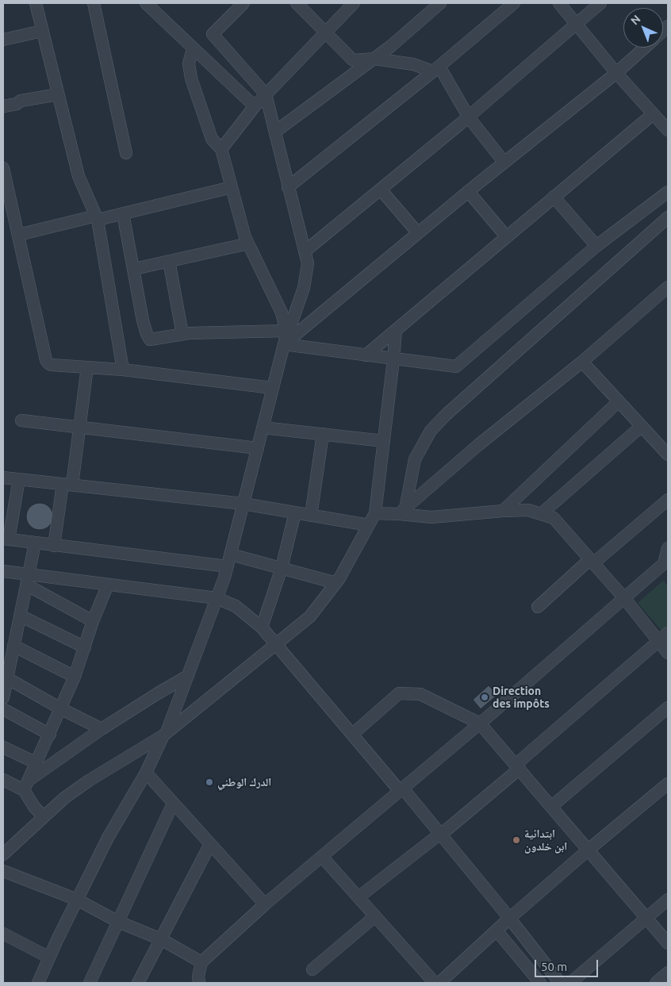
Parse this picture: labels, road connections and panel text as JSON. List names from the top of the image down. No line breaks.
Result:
{"places":["Direction des impôts","الدرك الوطني","ابتدائية ابن خلدون"],"scale_bar":"50 m","north":"top left"}
